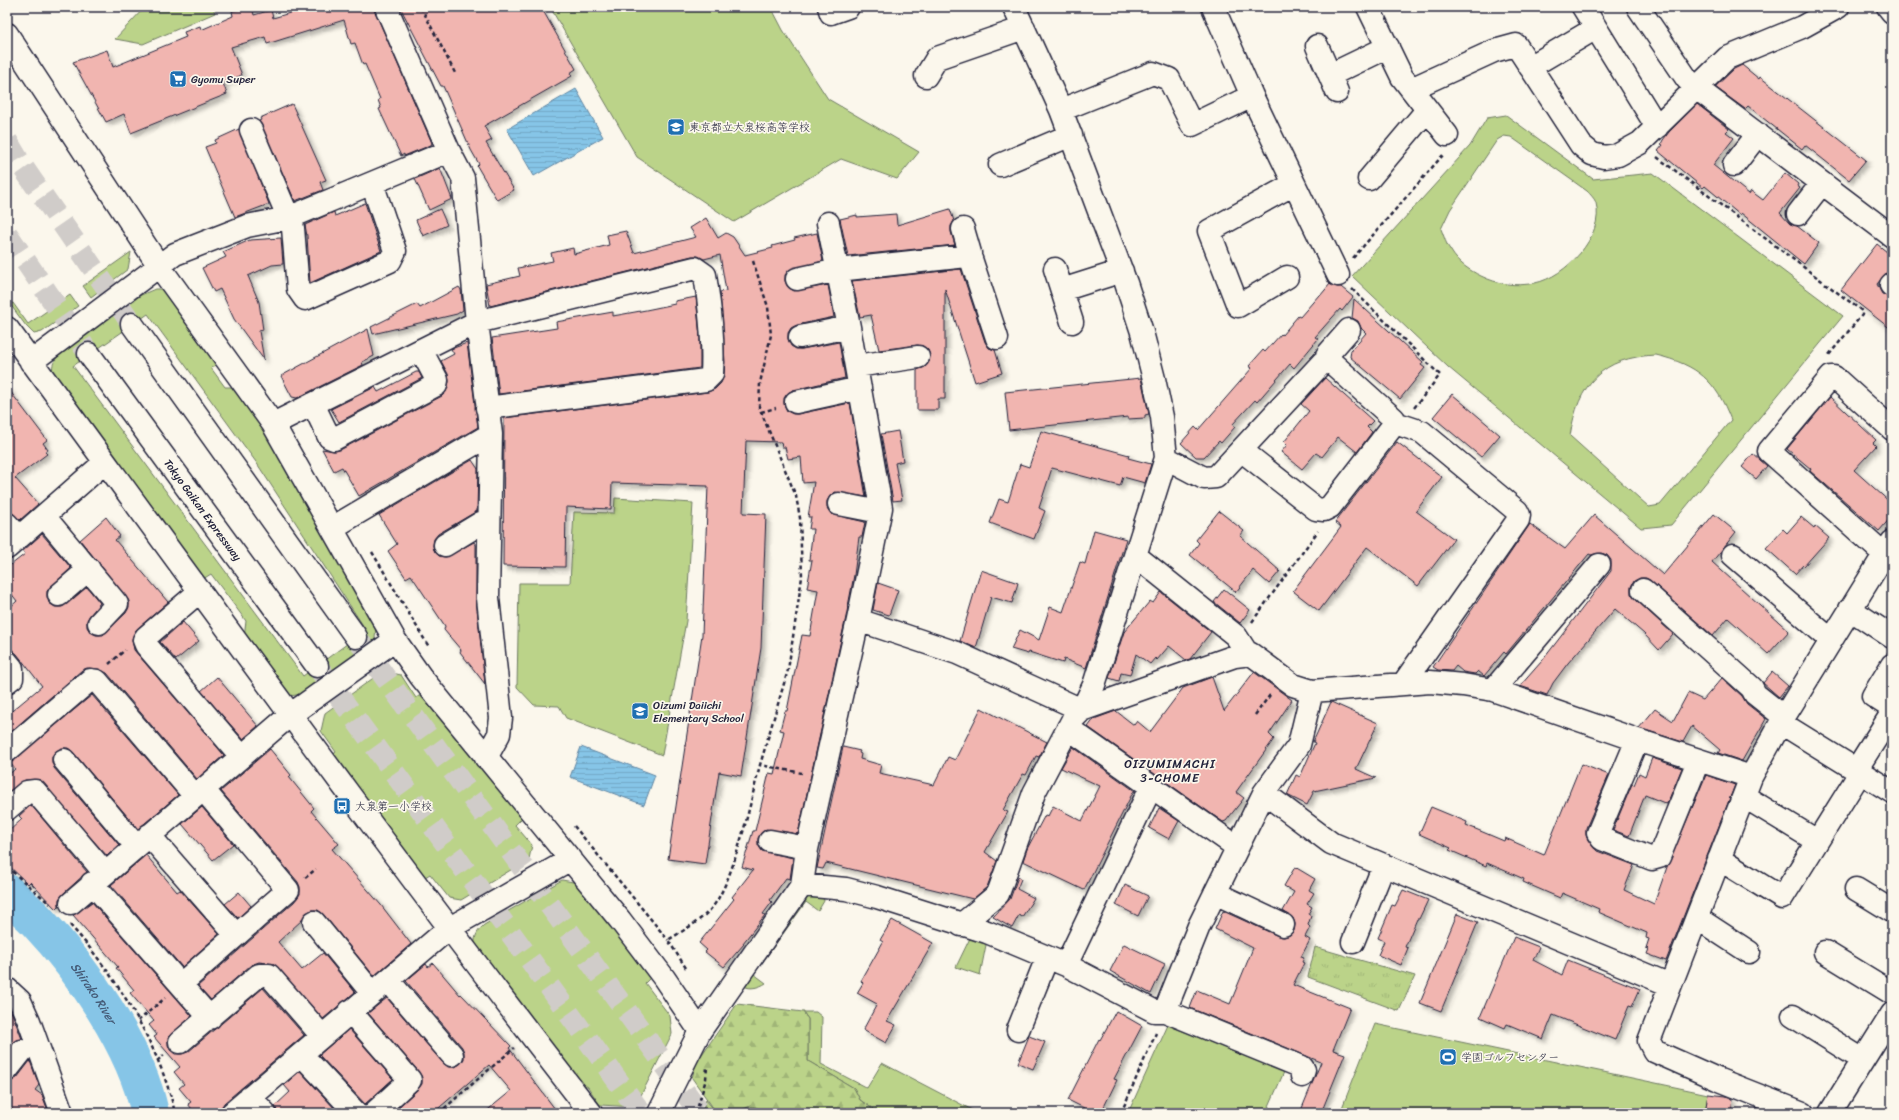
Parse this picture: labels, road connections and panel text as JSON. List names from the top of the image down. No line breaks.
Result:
{"streets":{"main road":["Tokyo Gaikan Expressway"]},"districts":["OIZUMIMACHI 3-CHOME"],"water":["Shirako River"],"places":{"supermarket":["Gyomu Super"],"school or university":["東京都立大泉桜高等学校","Oizumi Daiichi Elementary School"],"bus stop":["大泉第一小学校"],"sports":["学園ゴルフセンター"]}}
